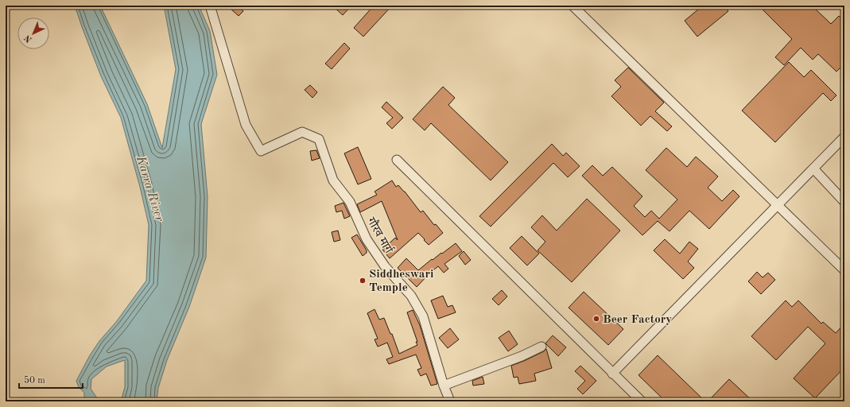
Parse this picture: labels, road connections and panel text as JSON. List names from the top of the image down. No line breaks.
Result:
{"streets":{"street":["गौरव मार्ग"]},"water":["Karra River"],"places":["Siddheswari Temple","Beer Factory"],"scale_bar":"50 m","north":"bottom left"}
